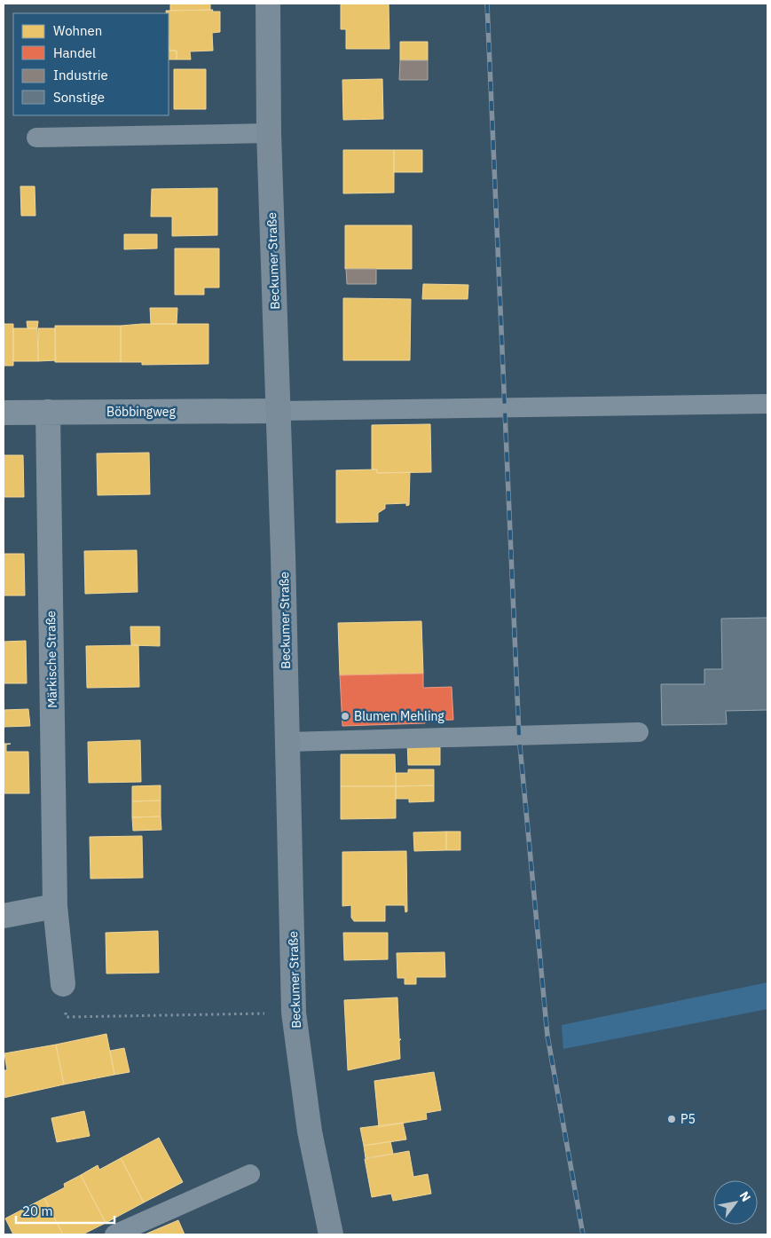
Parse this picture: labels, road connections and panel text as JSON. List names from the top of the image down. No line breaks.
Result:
{"streets":{"main road":["Beckumer Straße"],"street":["Böbbingweg","Märkische Straße"]},"crossings":[["Beckumer Straße","Böbbingweg"],["Böbbingweg","Märkische Straße"]],"places":["Blumen Mehling","P5"],"legend":["Wohnen","Handel","Industrie","Sonstige"],"scale_bar":"20 m","north":"top right"}
